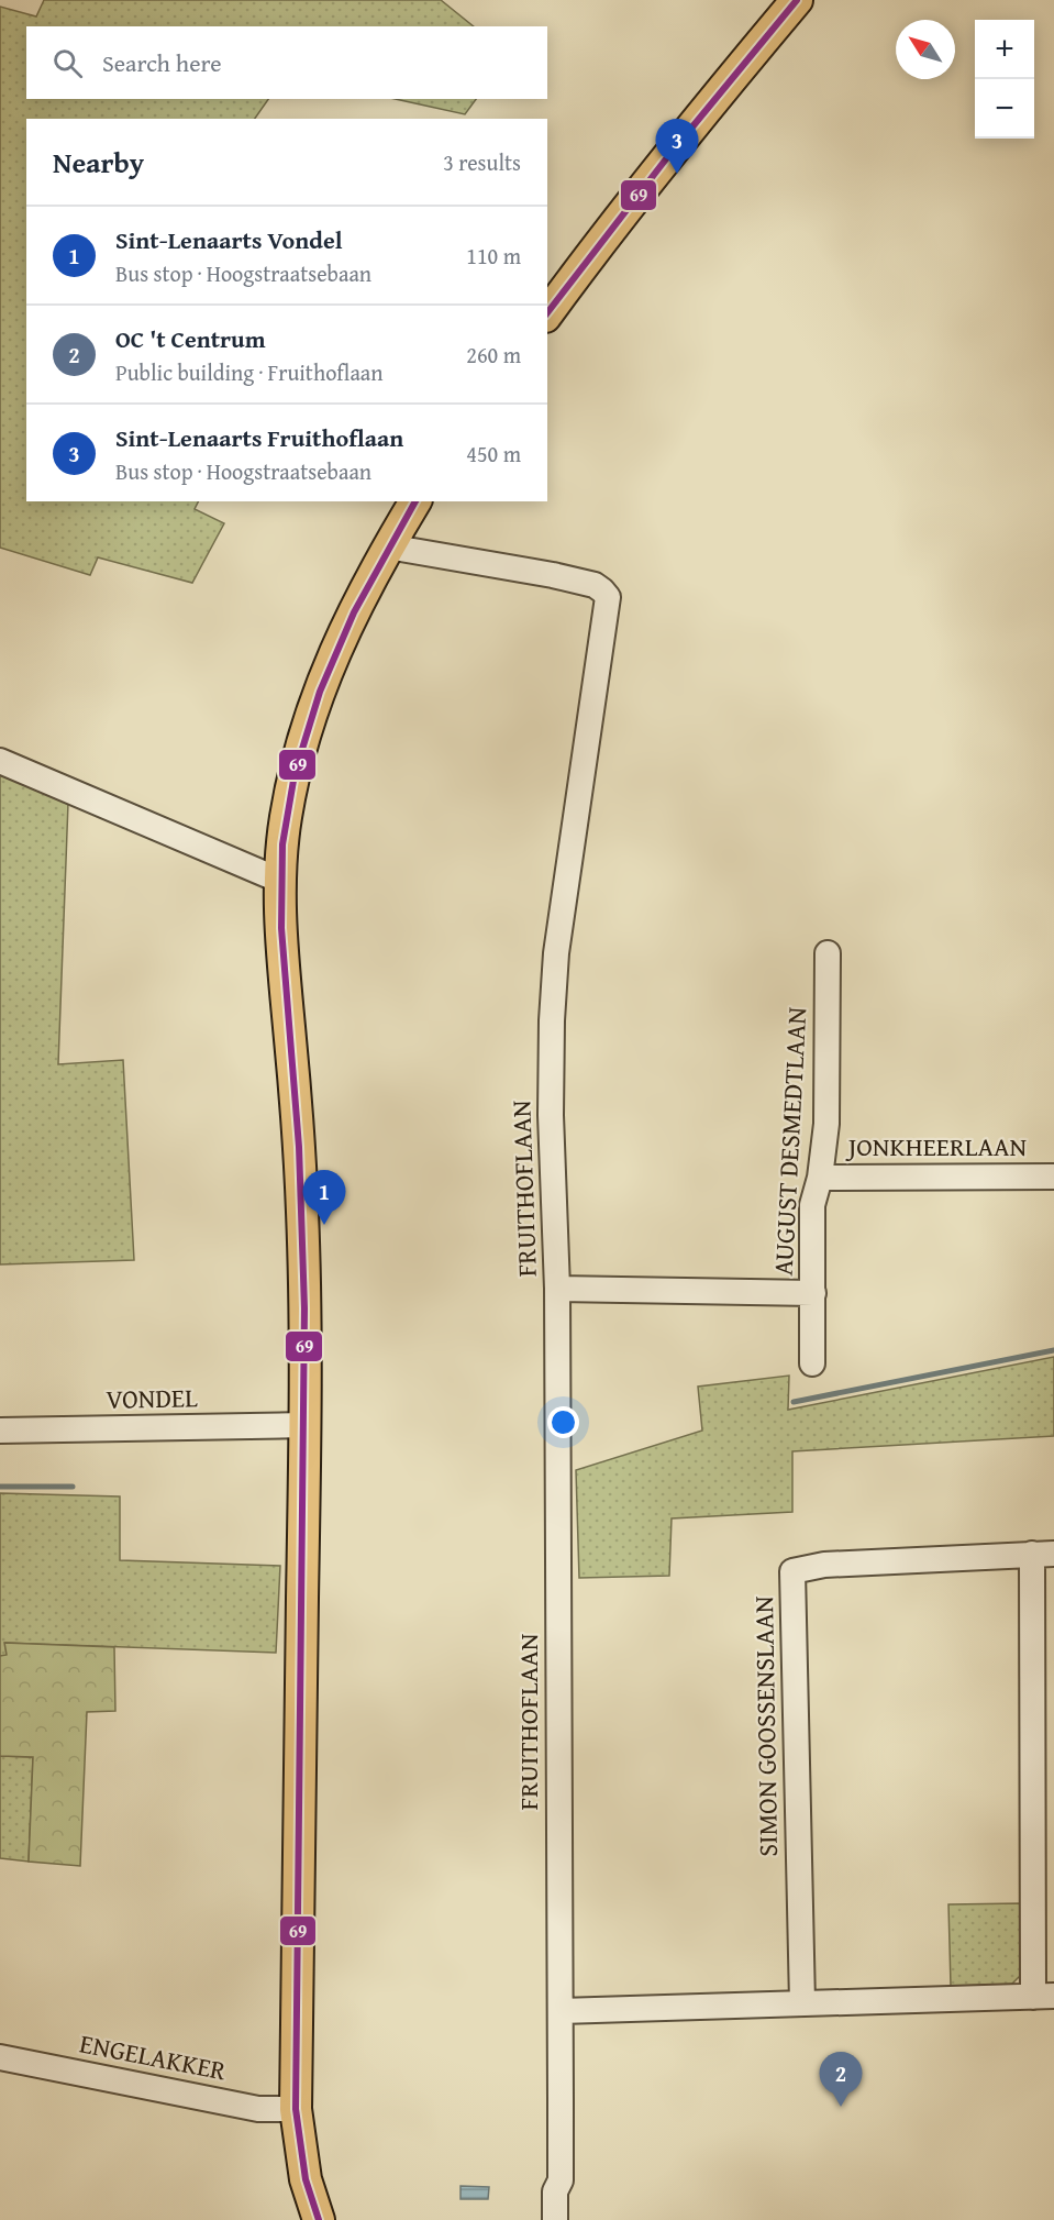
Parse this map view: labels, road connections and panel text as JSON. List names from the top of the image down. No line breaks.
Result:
{"streets":{"street":["AUGUST DESMEDTLAAN","JONKHEERLAAN","FRUITHOFLAAN","VONDEL","SIMON GOOSSENSLAAN","ENGELAKKER"]},"crossings":[["AUGUST DESMEDTLAAN","JONKHEERLAAN"],["AUGUST DESMEDTLAAN","FRUITHOFLAAN"]],"lines":["transit line 69"],"north":"top left","page":{"map_buttons":["+","−"],"search":"Search here","pins":["3","1","2"],"heading":["Nearby","3 results"],"list":[{"mark":"1","name":"Sint-Lenaarts Vondel","note":"Bus stop · Hoogstraatsebaan","value":"110 m"},{"mark":"2","name":"OC 't Centrum","note":"Public building · Fruithoflaan","value":"260 m"},{"mark":"3","name":"Sint-Lenaarts Fruithoflaan","note":"Bus stop · Hoogstraatsebaan","value":"450 m"}]}}
